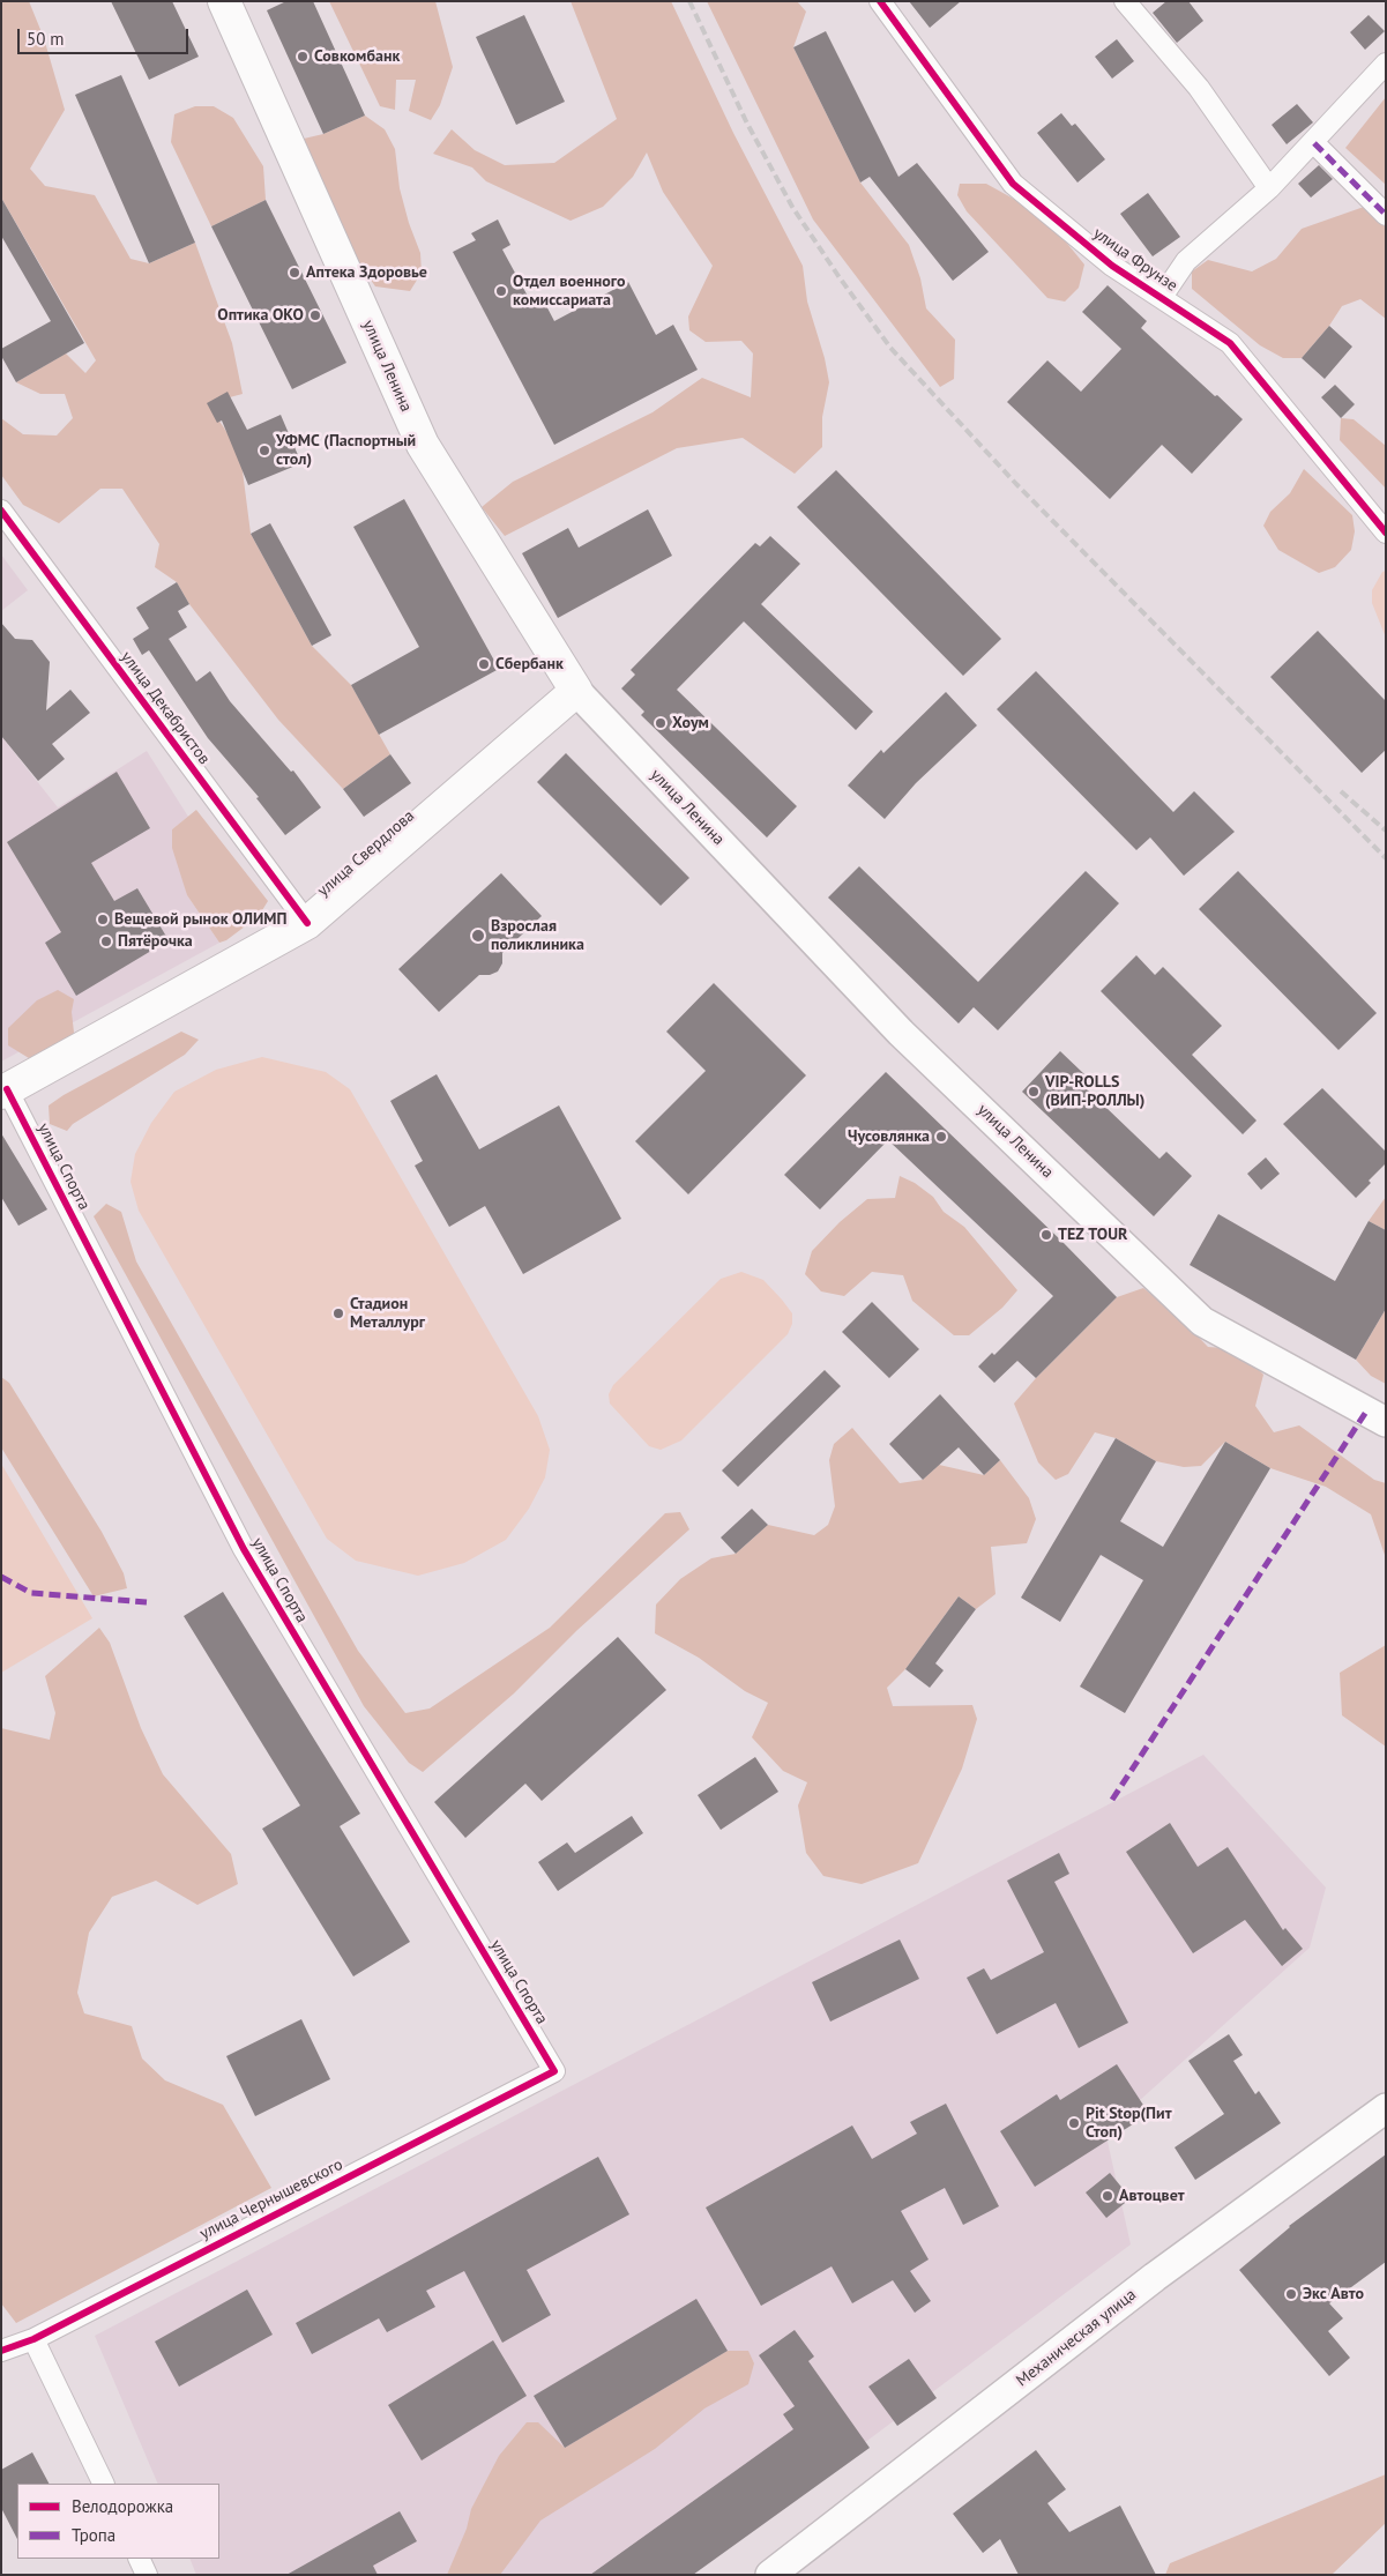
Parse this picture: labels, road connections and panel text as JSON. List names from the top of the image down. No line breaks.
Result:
{"streets":{"main road":["улица Ленина","улица Свердлова","Механическая улица"],"street":["улица Фрунзе","улица Декабристов","улица Спорта","улица Чернышевского"]},"crossings":[["улица Ленина","улица Свердлова"],["улица Декабристов","улица Свердлова"],["улица Свердлова","улица Спорта"],["улица Спорта","улица Чернышевского"]],"places":["Совкомбанк","Аптека Здоровье","Отдел военного комиссариата","Оптика ОКО","УФМС (Паспортный стол)","Сбербанк","Хоум","Вещевой рынок ОЛИМП","Взрослая поликлиника","Пятёрочка","VIP-ROLLS (ВИП-РОЛЛЫ)","Чусовлянка","TEZ TOUR","Стадион Металлург","Pit Stop(Пит Стоп)","Автоцвет","Экс Авто"],"legend":["Велодорожка","Тропа"],"scale_bar":"50 m"}
